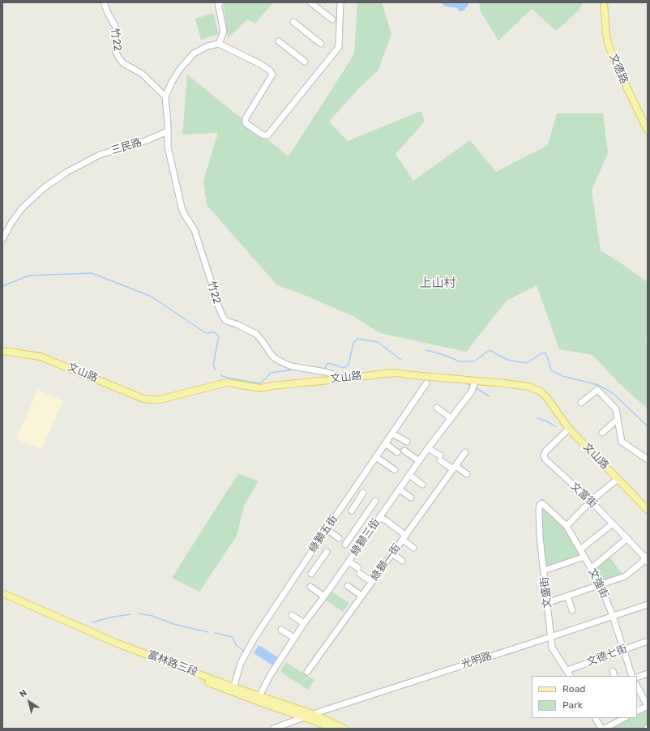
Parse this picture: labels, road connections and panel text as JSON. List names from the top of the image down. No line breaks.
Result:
{"streets":{"main road":["文德路","文山路","富林路三段"],"street":["竹22","三民路","文富街","綠獅五街","綠獅三街","綠獅一街","文強街","文盛街","文德七街","光明路"]},"crossings":[["竹22","三民路"],["竹22","文山路"],["文山路","文富街"],["文山路","綠獅三街"],["綠獅五街","富林路三段"],["綠獅三街","富林路三段"],["文強街","文盛街"],["文強街","文德七街"],["文強街","光明路"],["文盛街","文德七街"],["文盛街","光明路"],["光明路","富林路三段"]],"districts":["上山村"],"legend":["Road","Park"],"north":"top left"}
